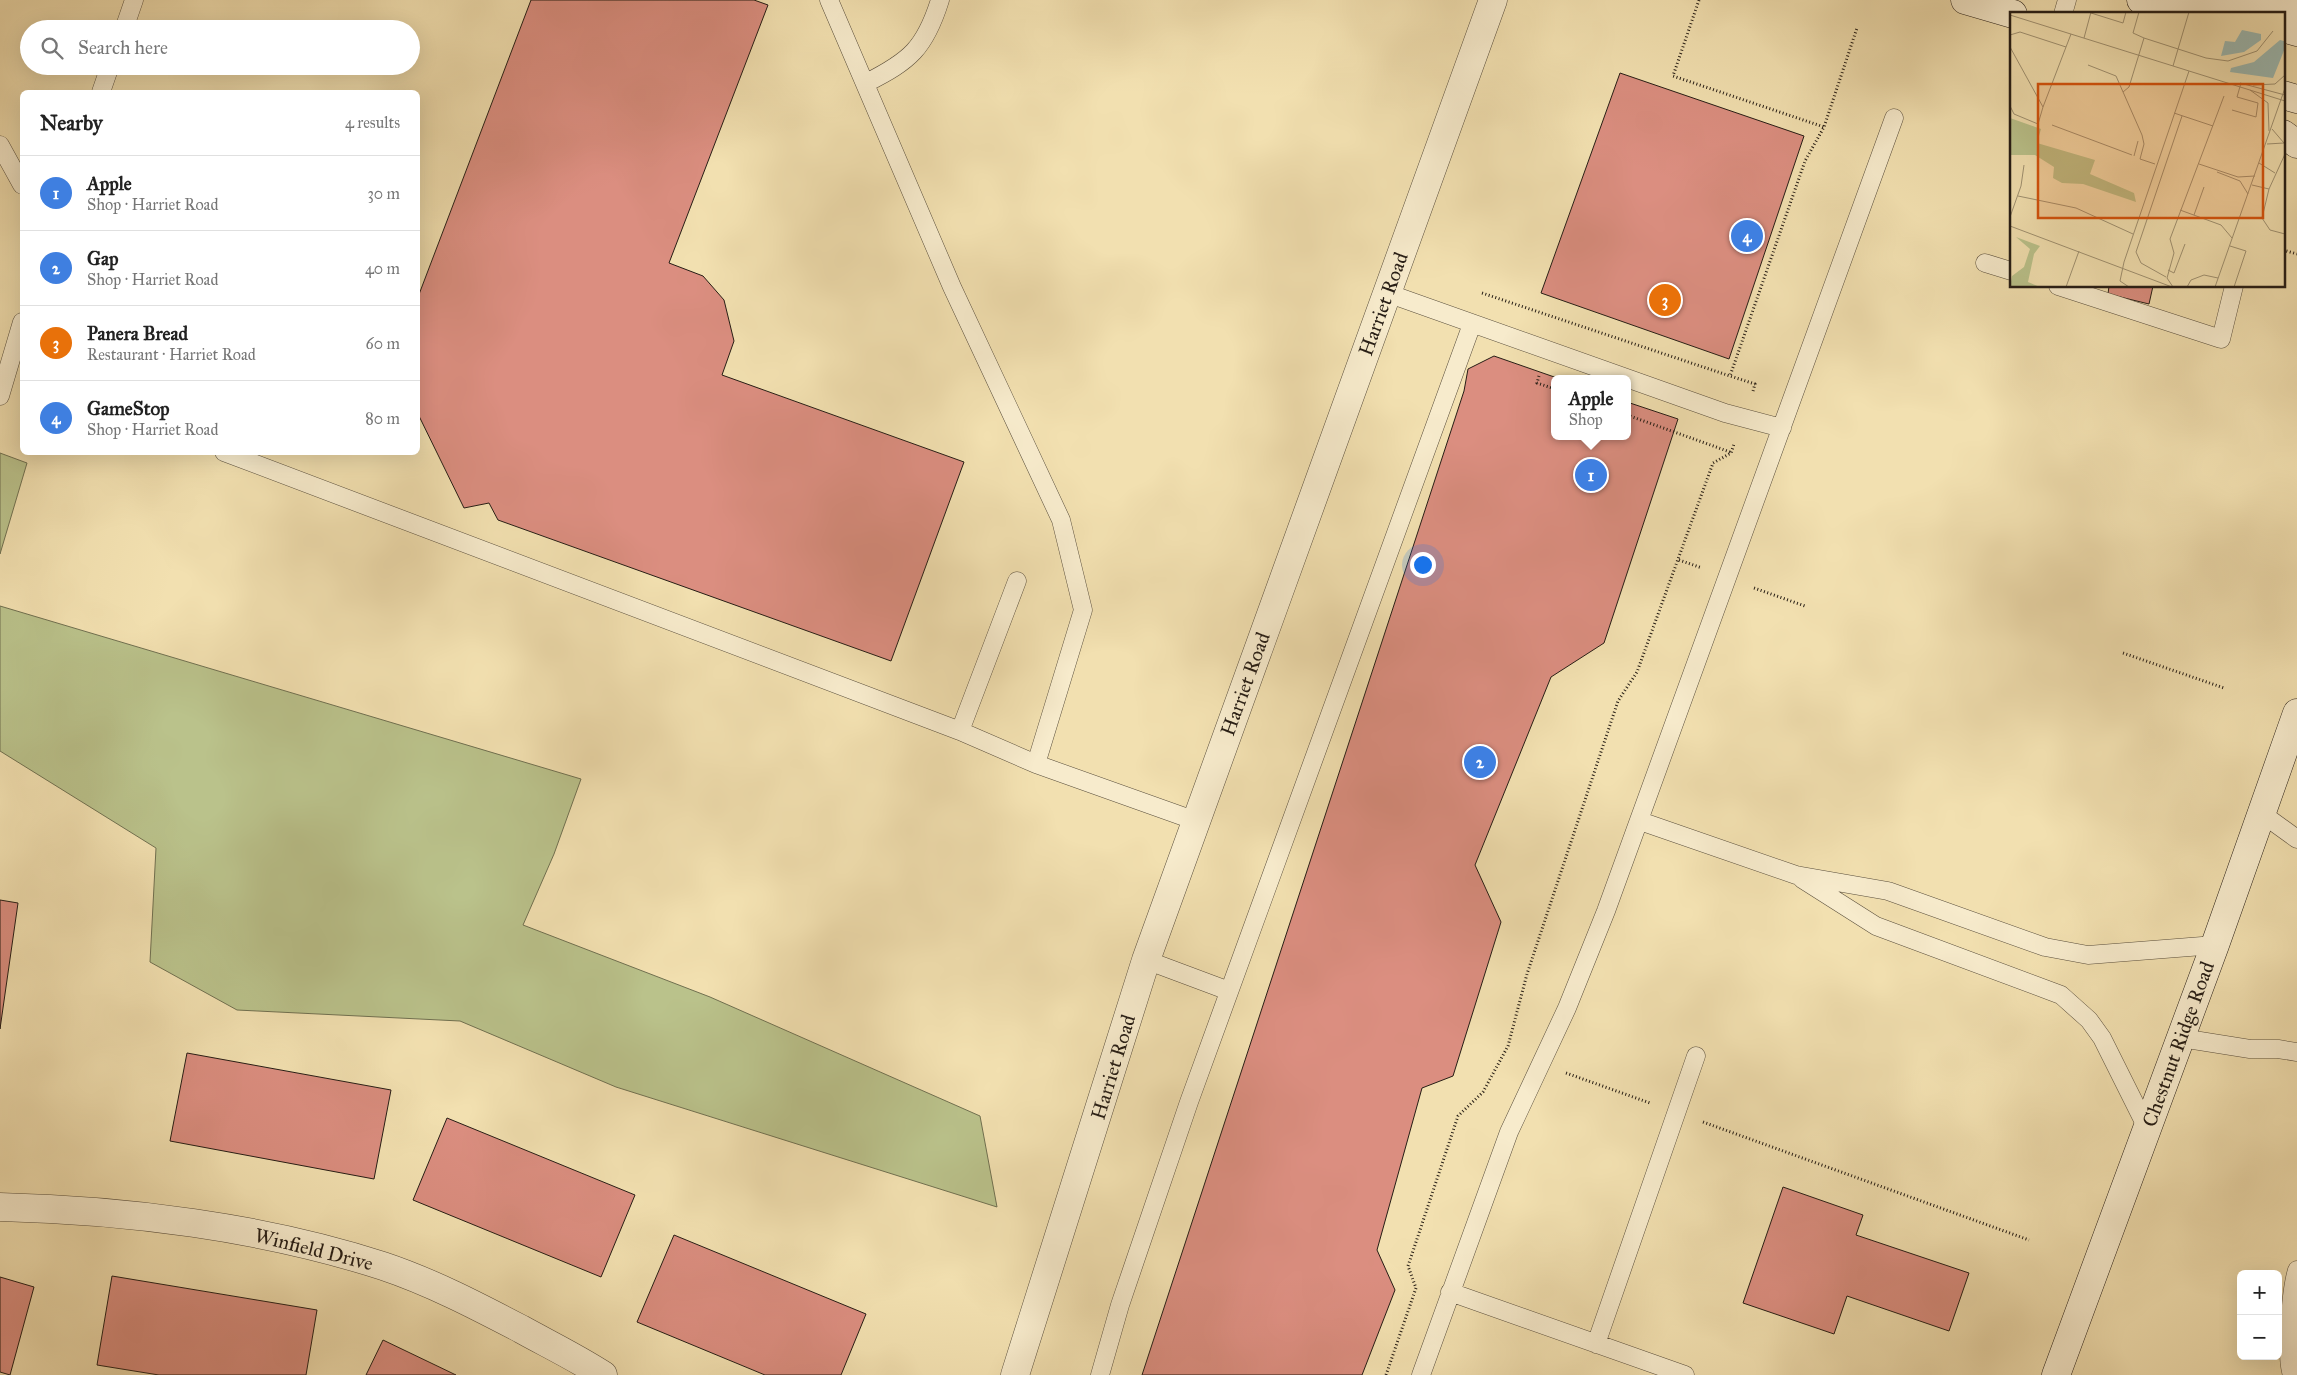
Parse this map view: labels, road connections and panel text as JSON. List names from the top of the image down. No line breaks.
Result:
{"streets":{"street":["Harriet Road","Chestnut Ridge Road","Winfield Drive"]},"page":{"search":"Search here","heading":["Nearby","4 results"],"list":[{"mark":"1","name":"Apple","note":"Shop · Harriet Road","value":"30 m"},{"mark":"2","name":"Gap","note":"Shop · Harriet Road","value":"40 m"},{"mark":"3","name":"Panera Bread","note":"Restaurant · Harriet Road","value":"60 m"},{"mark":"4","name":"GameStop","note":"Shop · Harriet Road","value":"80 m"}],"pins":["4","3","1","2"],"popup":["Apple","Shop"],"map_buttons":["+","−"]}}
